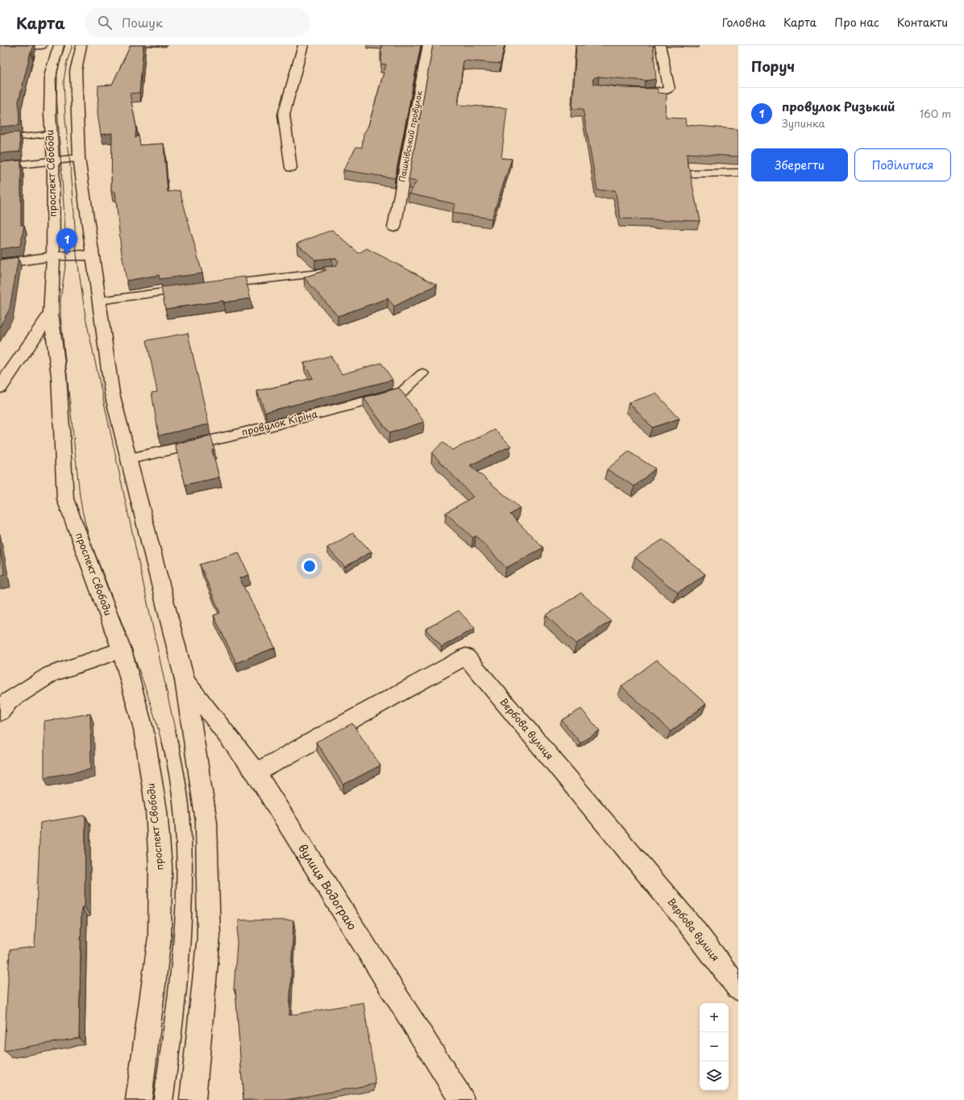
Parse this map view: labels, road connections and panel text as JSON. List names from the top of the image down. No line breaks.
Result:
{"streets":{"street":["Пашківський провулок","проспект Свободи","Вербова вулиця","вулиця Водограю"],"lane":["провулок Кіріна"]},"crossings":[["Вербова вулиця","вулиця Водограю"]],"page":{"header":"Карта","search":"Пошук","nav":["Головна","Карта","Про нас","Контакти"],"heading":"Поруч","list":[{"mark":"1","name":"провулок Ризький","note":"Зупинка","value":"160 m"}],"buttons":["Зберегти","Поділитися"],"pins":"1","map_buttons":["+","−"]}}
